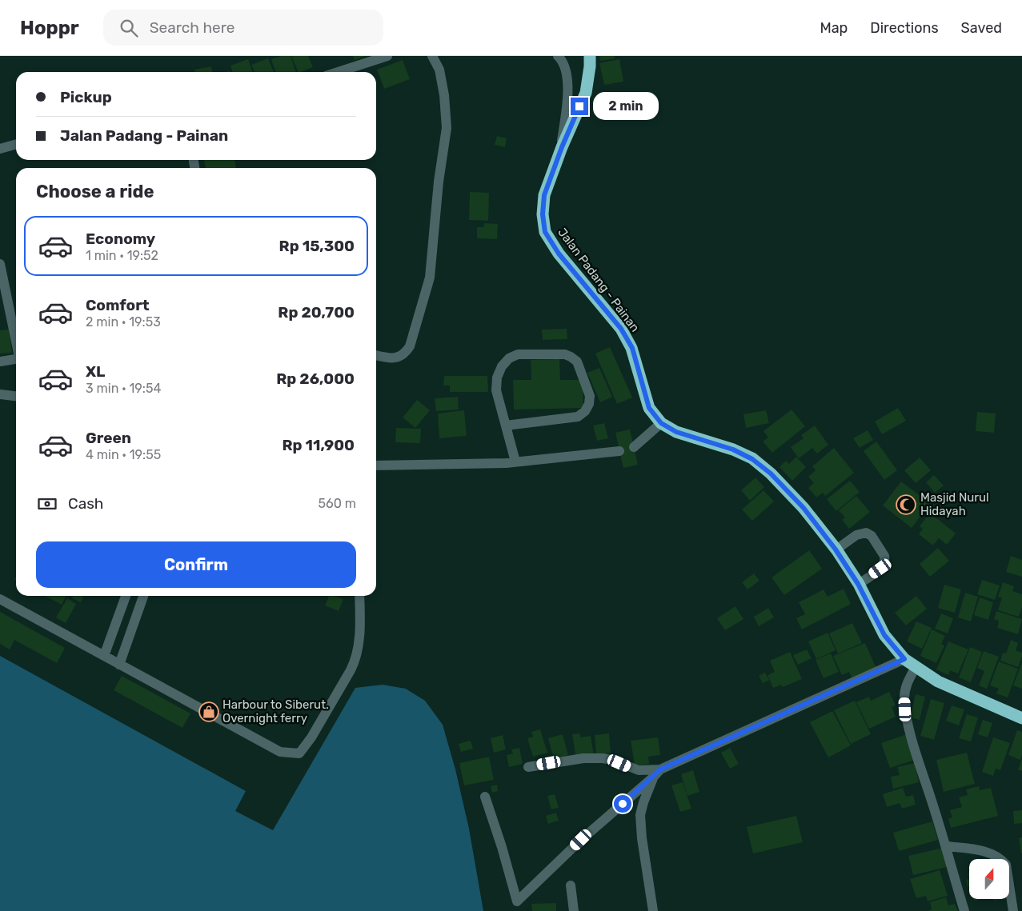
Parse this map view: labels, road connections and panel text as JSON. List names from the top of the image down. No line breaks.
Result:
{"streets":{"highway":["Jalan Padang - Painan"]},"places":{"mosque":["Masjid Nurul Hidayah"],"shop":["Harbour to Siberut. Overnight ferry"]},"north":"top","page":{"header":"Hoppr","search":"Search here","nav":["Map","Directions","Saved"],"banner":["Pickup","Jalan Padang - Painan"],"bubble":"2 min","heading":"Choose a ride","list":[{"name":"Economy","note":"1 min · 19:52","value":"Rp 15,300"},{"name":"Comfort","note":"2 min · 19:53","value":"Rp 20,700"},{"name":"XL","note":"3 min · 19:54","value":"Rp 26,000"},{"name":"Green","note":"4 min · 19:55","value":"Rp 11,900"}],"pay":["Cash","560 m"],"buttons":"Confirm"}}
